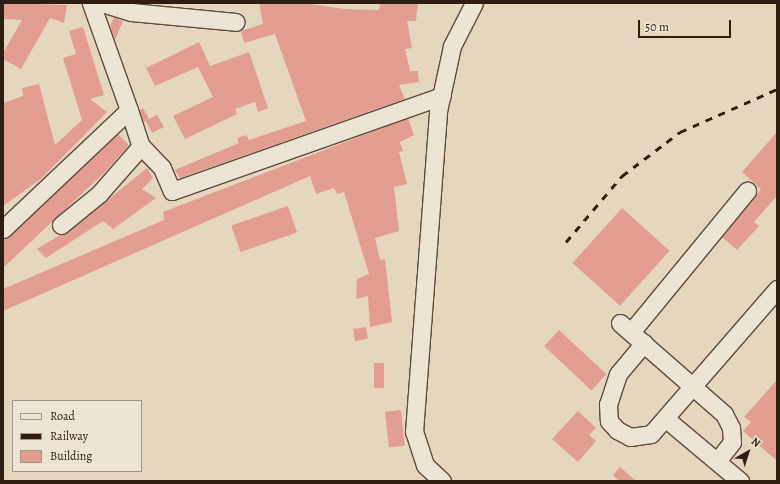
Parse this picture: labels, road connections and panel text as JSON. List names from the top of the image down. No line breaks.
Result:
{"legend":["Road","Railway","Building"],"scale_bar":"50 m","north":"top right"}
